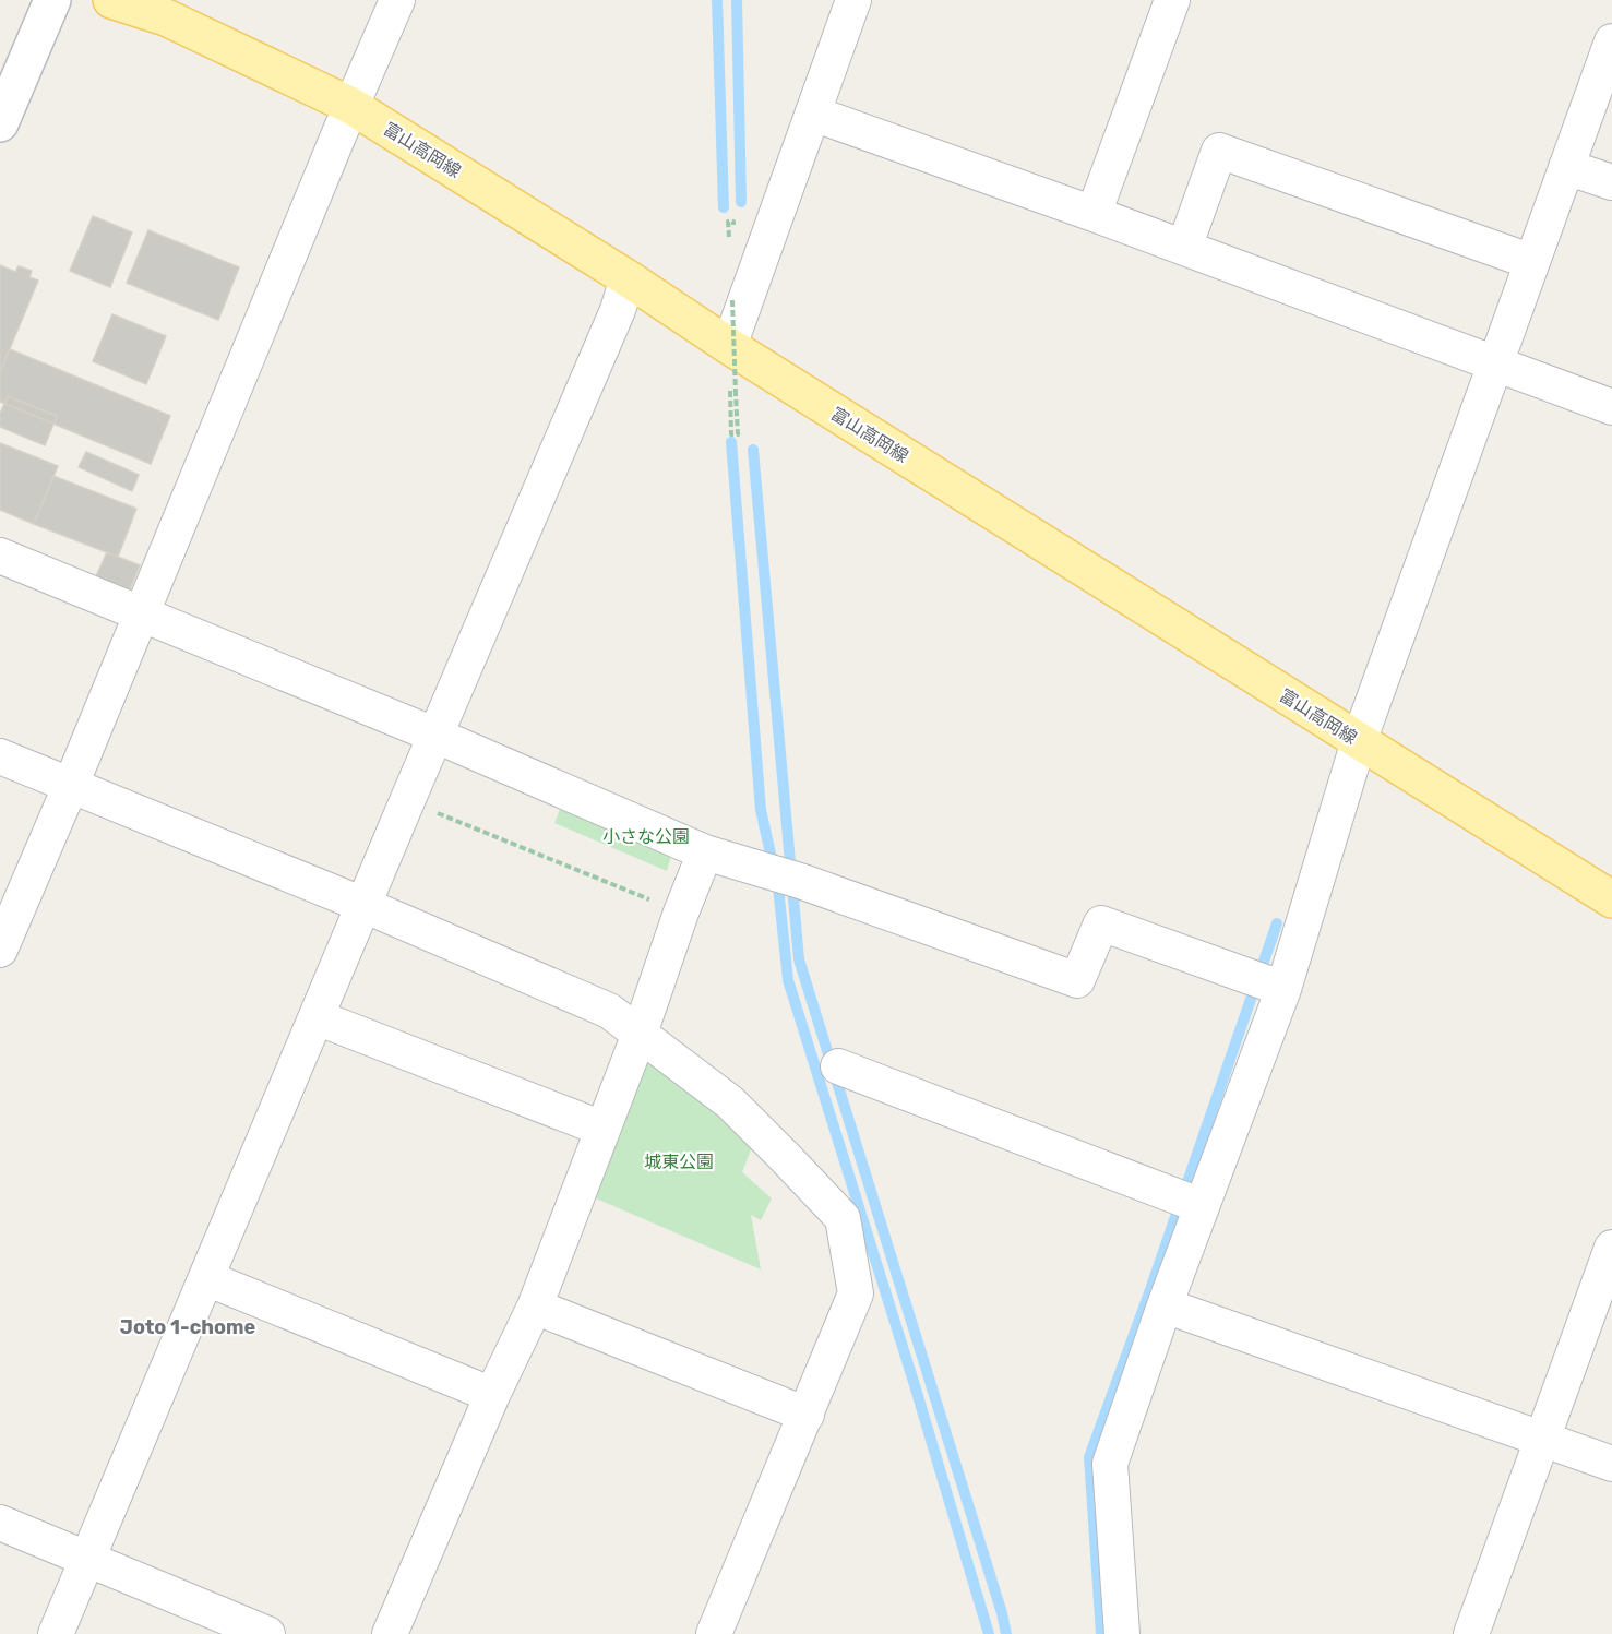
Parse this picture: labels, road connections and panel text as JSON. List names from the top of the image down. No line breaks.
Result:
{"streets":{"main road":["富山高岡線"]},"districts":["Joto 1-chome"],"parks":["小さな公園","城東公園"]}
